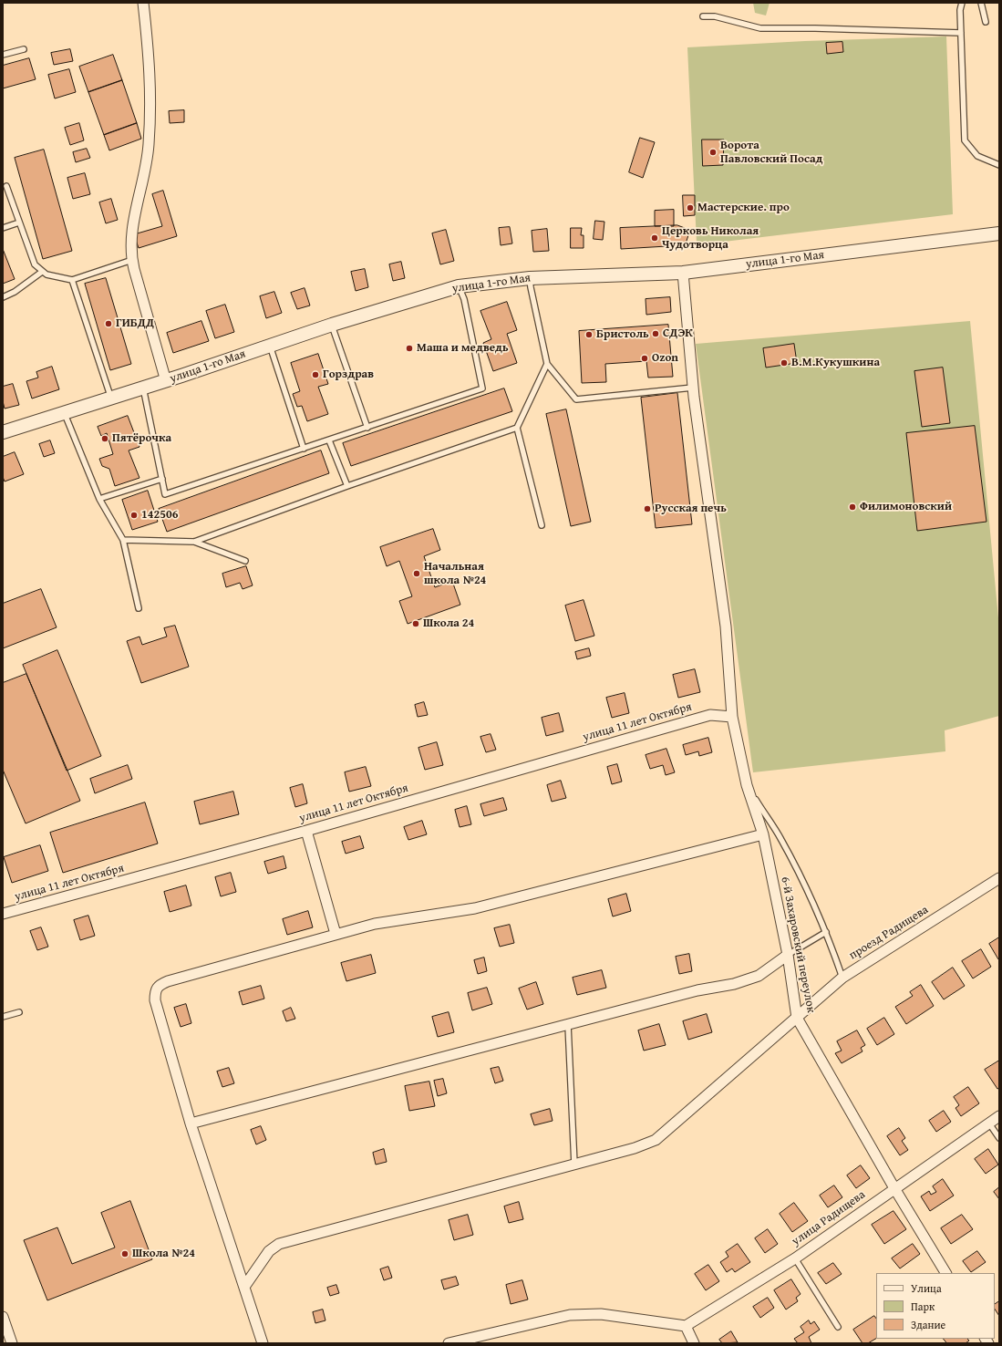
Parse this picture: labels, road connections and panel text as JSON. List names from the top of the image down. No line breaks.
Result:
{"streets":{"street":["улица 1-го Мая","улица 11 лет Октября","проезд Радищева","6-й Захаровский переулок","улица Радищева"]},"crossings":[["улица 1-го Мая","6-й Захаровский переулок"],["улица 11 лет Октября","6-й Захаровский переулок"],["проезд Радищева","6-й Захаровский переулок"],["6-й Захаровский переулок","улица Радищева"]],"places":["Ворота Павловский Посад","Мастерские. про","Церковь Николая Чудотворца","ГИБДД","СДЭК","Бристоль","Маша и медведь","Ozon","В.М.Кукушкина","Горздрав","Пятёрочка","Филимоновский","Русская печь","142506","Начальная школа №24","Школа 24","Школа №24"],"legend":["Улица","Парк","Здание"]}
